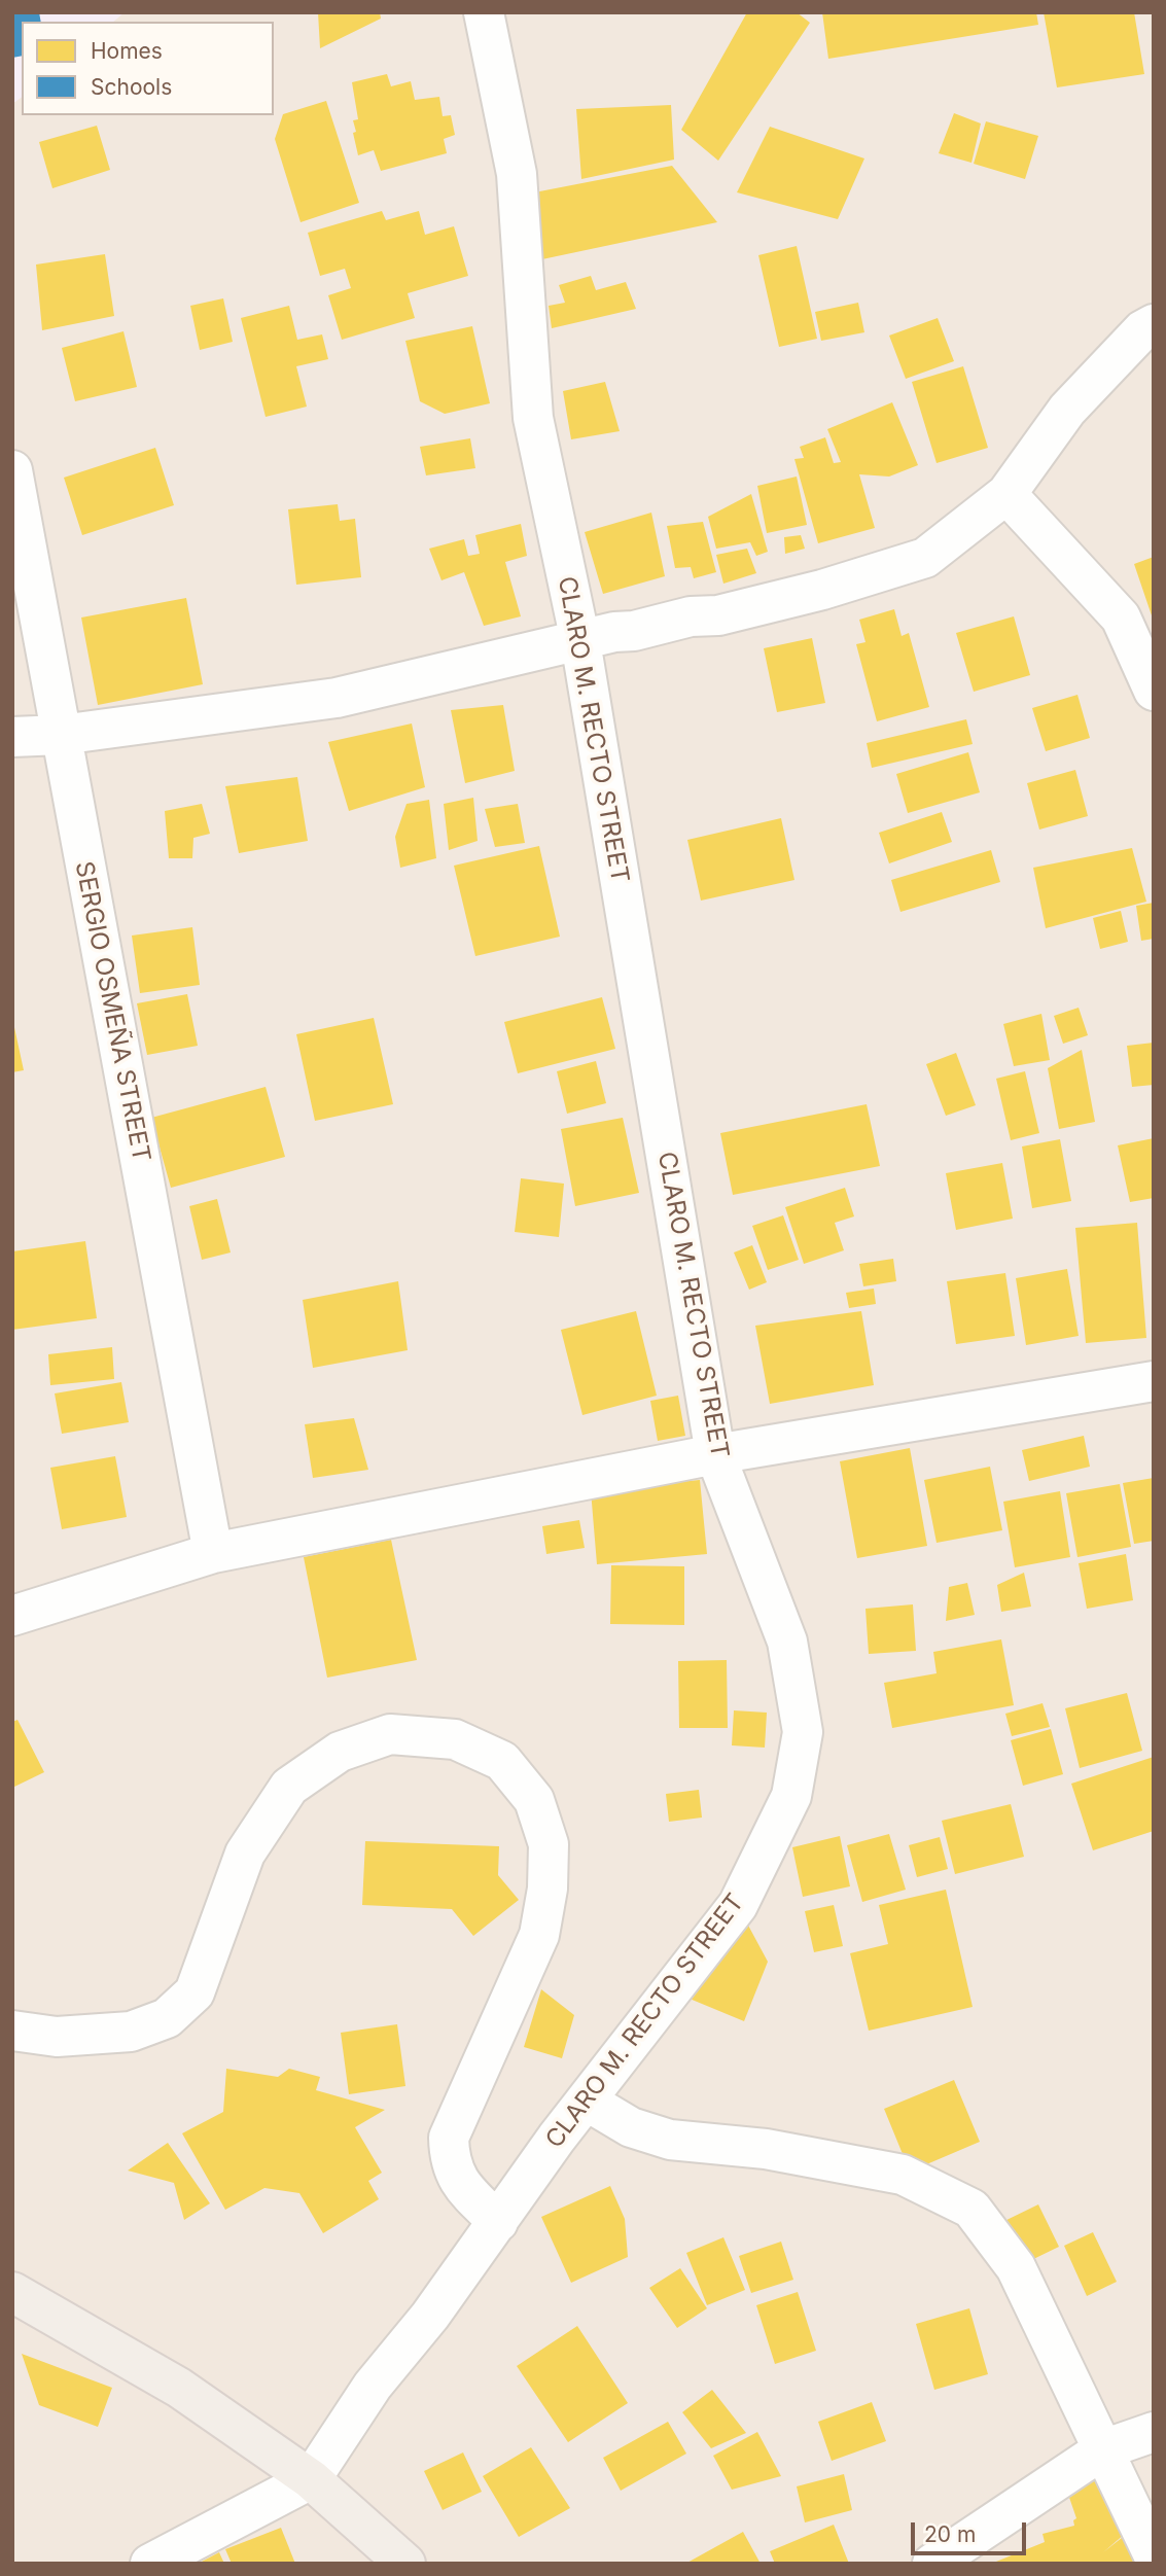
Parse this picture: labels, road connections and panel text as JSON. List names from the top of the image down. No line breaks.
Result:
{"streets":{"street":["CLARO M. RECTO STREET","SERGIO OSMEÑA STREET"]},"legend":["Homes","Schools"],"scale_bar":"20 m"}
